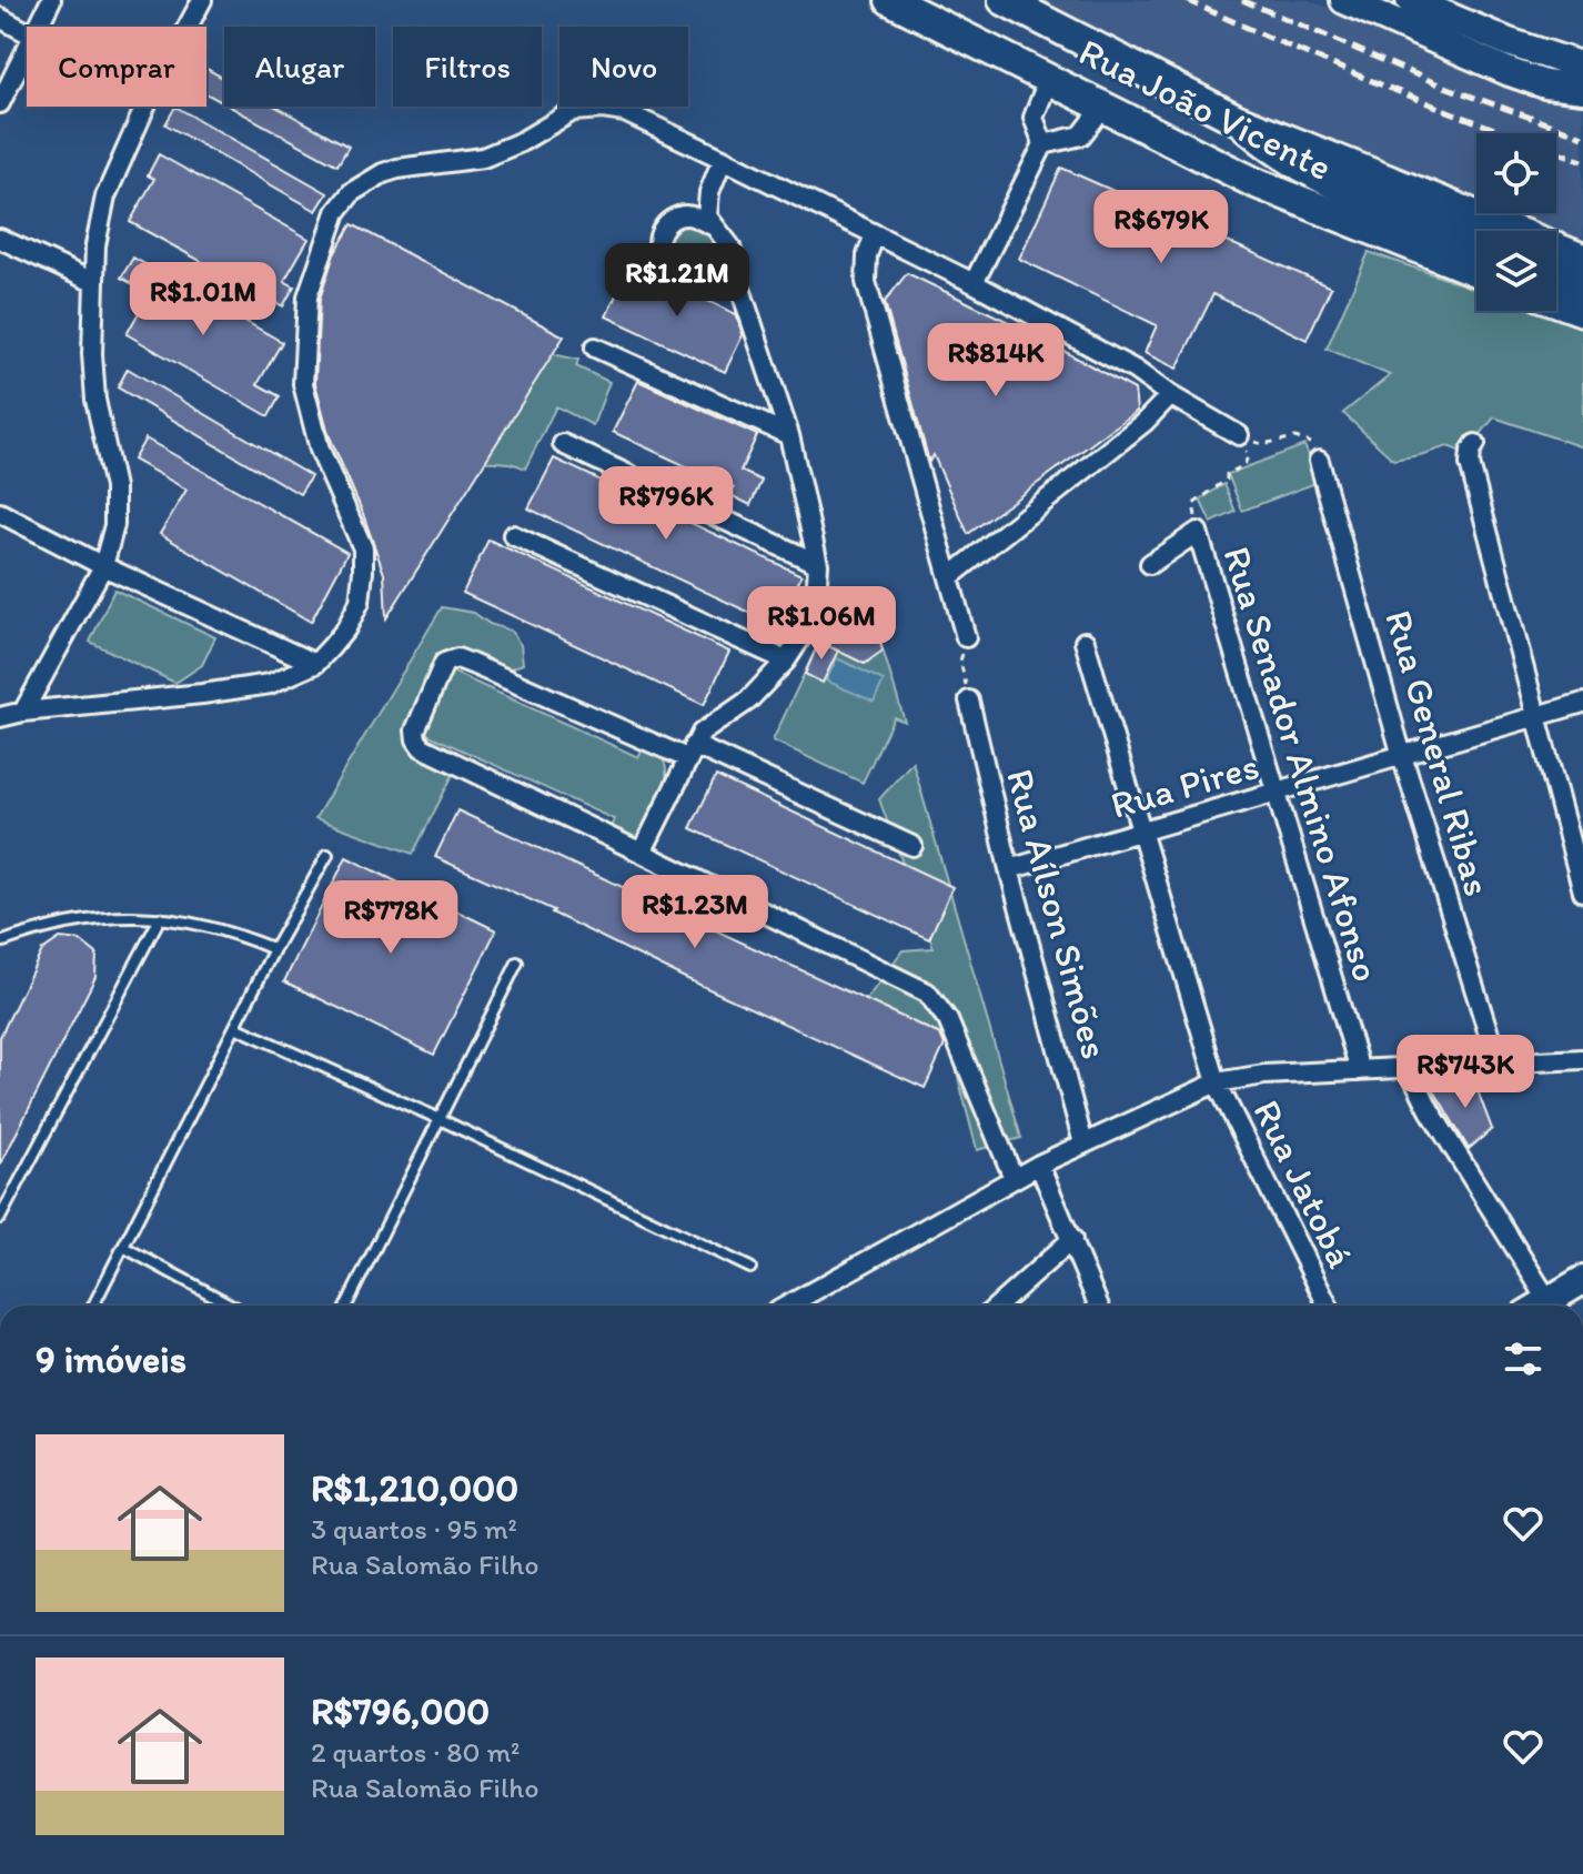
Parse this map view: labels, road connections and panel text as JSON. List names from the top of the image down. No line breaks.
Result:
{"streets":{"main road":["Rua João Vicente"],"street":["Rua General Ribas","Rua Senador Almino Afonso","Rua Pires","Rua Aílson Simões","Rua Jatobá"]},"crossings":[["Rua General Ribas","Rua Pires"],["Rua Senador Almino Afonso","Rua Pires"],["Rua Pires","Rua Aílson Simões"],["Rua Pires","Rua Jatobá"]],"page":{"chip":["Comprar","Alugar","Filtros","Novo"],"price":["R$679K","R$1.21M","R$1.01M","R$814K","R$796K","R$1.06M","R$1.23M","R$778K","R$743K"],"heading":"9 imóveis","list":[{"name":"R$1,210,000","note":"3 quartos · 95 m² · Rua Salomão Filho"},{"name":"R$796,000","note":"2 quartos · 80 m² · Rua Salomão Filho"}]}}
